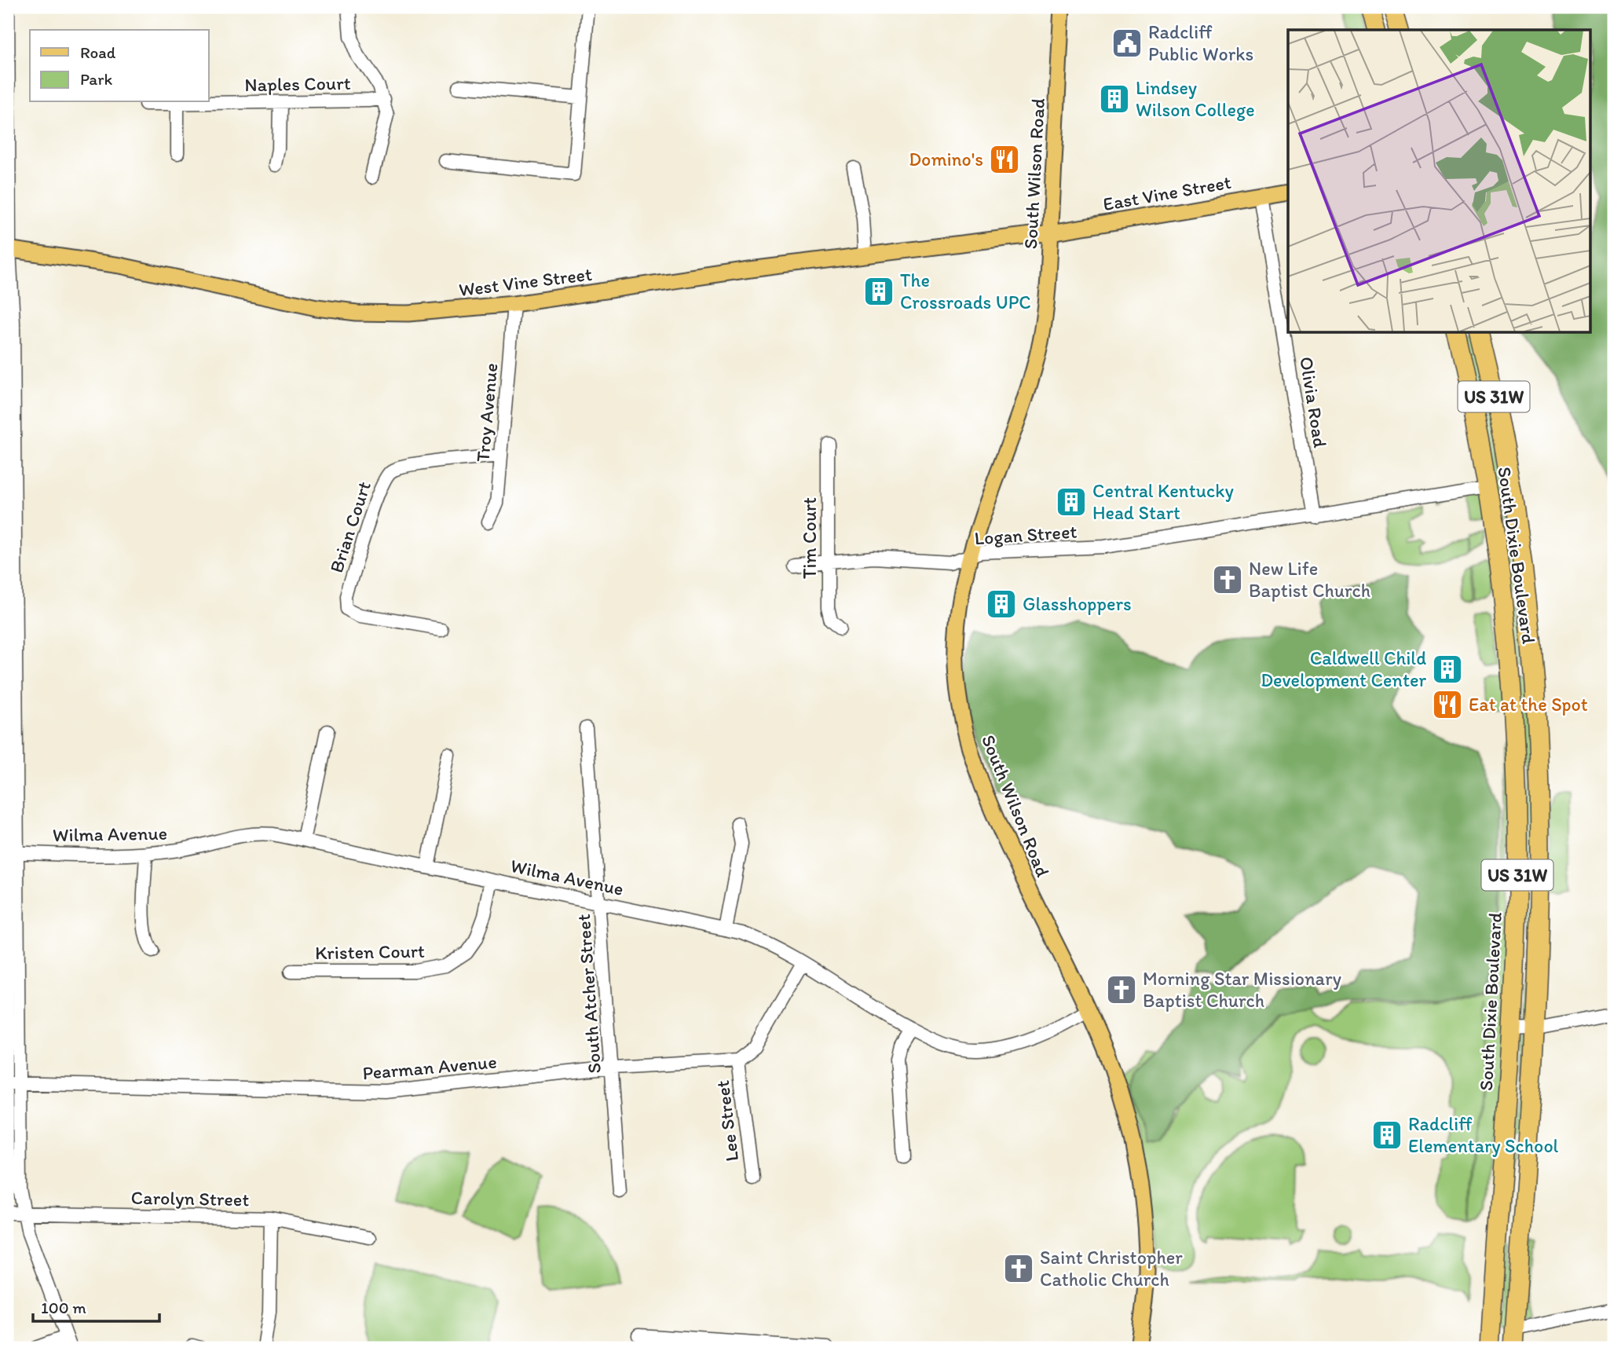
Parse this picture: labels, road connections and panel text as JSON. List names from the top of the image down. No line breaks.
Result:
{"streets":{"highway":["US 31W","South Dixie Boulevard"],"main road":["South Wilson Road","East Vine Street","West Vine Street"],"street":["Naples Court","Olivia Road","Troy Avenue","Brian Court","Logan Street","Tim Court","Wilma Avenue","Kristen Court","South Atcher Street","Pearman Avenue","Lee Street","Carolyn Street"]},"crossings":[["South Wilson Road","East Vine Street"],["South Wilson Road","West Vine Street"],["South Wilson Road","Logan Street"],["South Wilson Road","Wilma Avenue"],["East Vine Street","West Vine Street"],["East Vine Street","Olivia Road"],["West Vine Street","Troy Avenue"],["Olivia Road","Logan Street"],["Troy Avenue","Brian Court"],["Logan Street","Tim Court"],["Logan Street","South Dixie Boulevard"],["Wilma Avenue","Kristen Court"],["Wilma Avenue","South Atcher Street"],["South Atcher Street","Pearman Avenue"],["Pearman Avenue","Lee Street"]],"places":{"public building":["Radcliff Public Works"],"building":["Lindsey Wilson College","The Crossroads UPC","Central Kentucky Head Start","Glasshoppers","Caldwell Child Development Center","Radcliff Elementary School"],"restaurant":["Domino's","Eat at the Spot"],"church":["New Life Baptist Church","Morning Star Missionary Baptist Church","Saint Christopher Catholic Church"]},"legend":["Road","Park"],"scale_bar":"100 m"}
